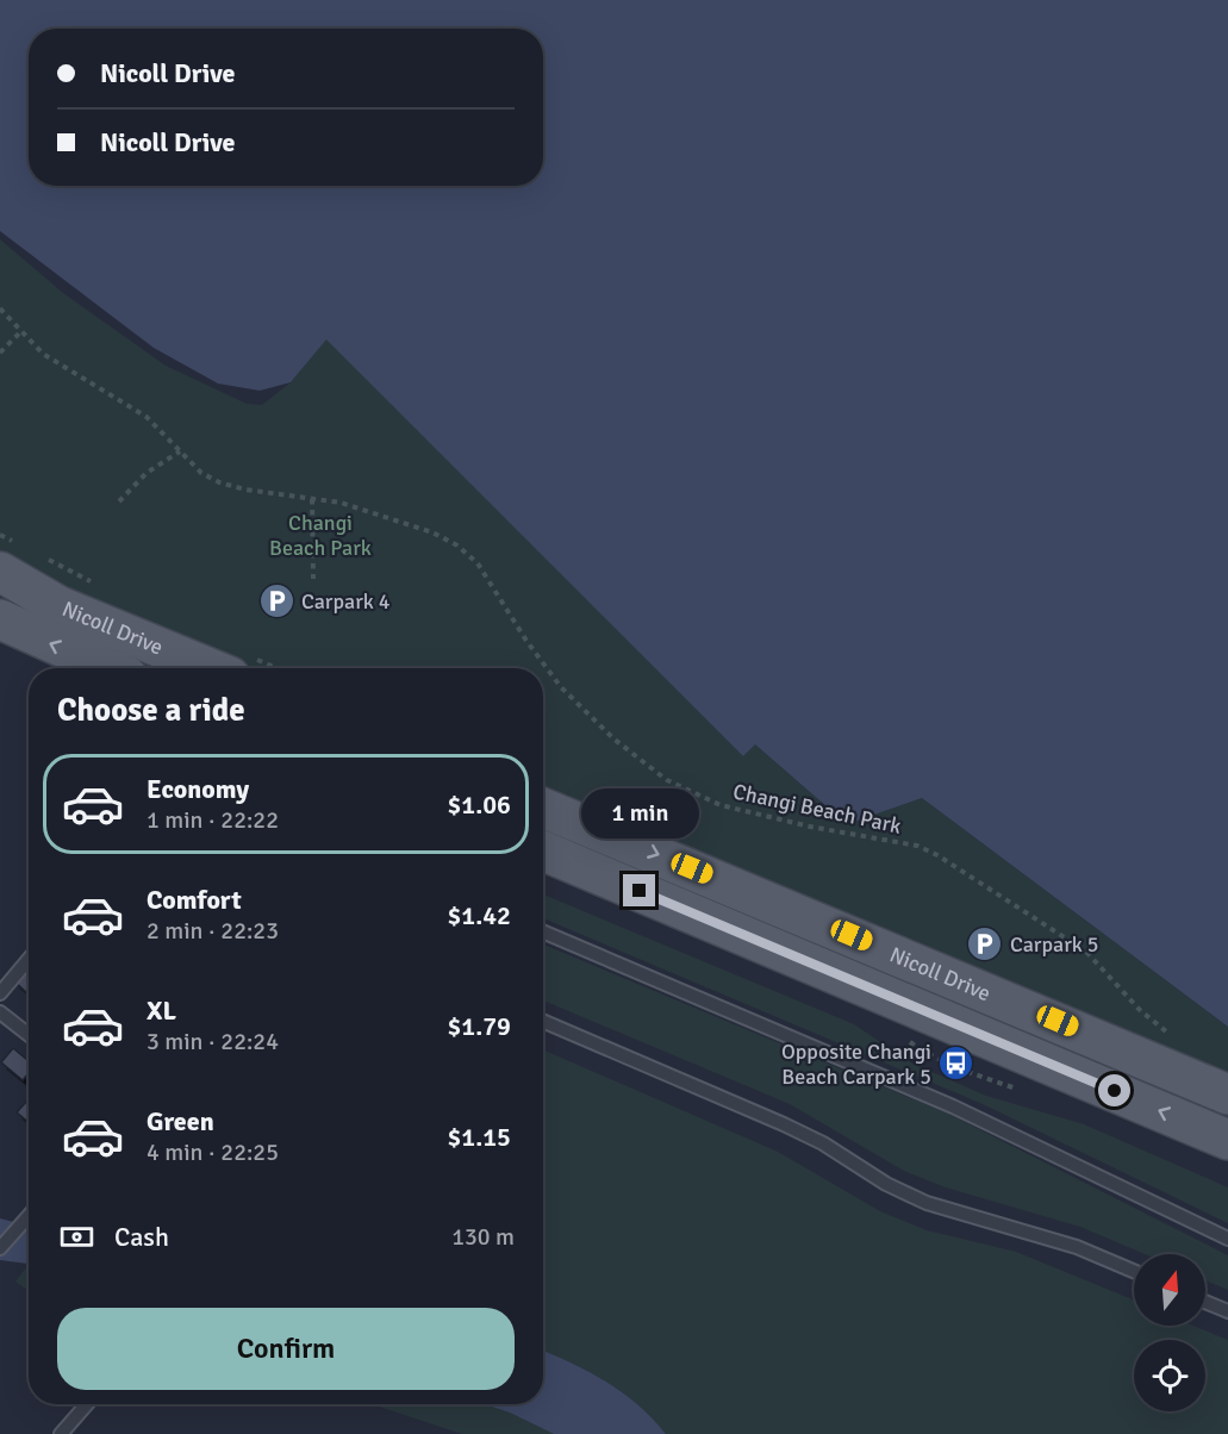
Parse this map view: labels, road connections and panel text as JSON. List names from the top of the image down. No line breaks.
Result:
{"streets":{"main road":["Nicoll Drive"],"path":["Changi Beach Park"]},"parks":["Changi Beach Park"],"places":{"parking":["Carpark 4","Carpark 5"],"bus stop":["Opposite Changi Beach Carpark 5"]},"north":"top","page":{"banner":["Nicoll Drive","Nicoll Drive"],"heading":"Choose a ride","list":[{"name":"Economy","note":"1 min · 22:22","value":"$1.06"},{"name":"Comfort","note":"2 min · 22:23","value":"$1.42"},{"name":"XL","note":"3 min · 22:24","value":"$1.79"},{"name":"Green","note":"4 min · 22:25","value":"$1.15"}],"bubble":"1 min","pay":["Cash","130 m"],"buttons":"Confirm"}}
